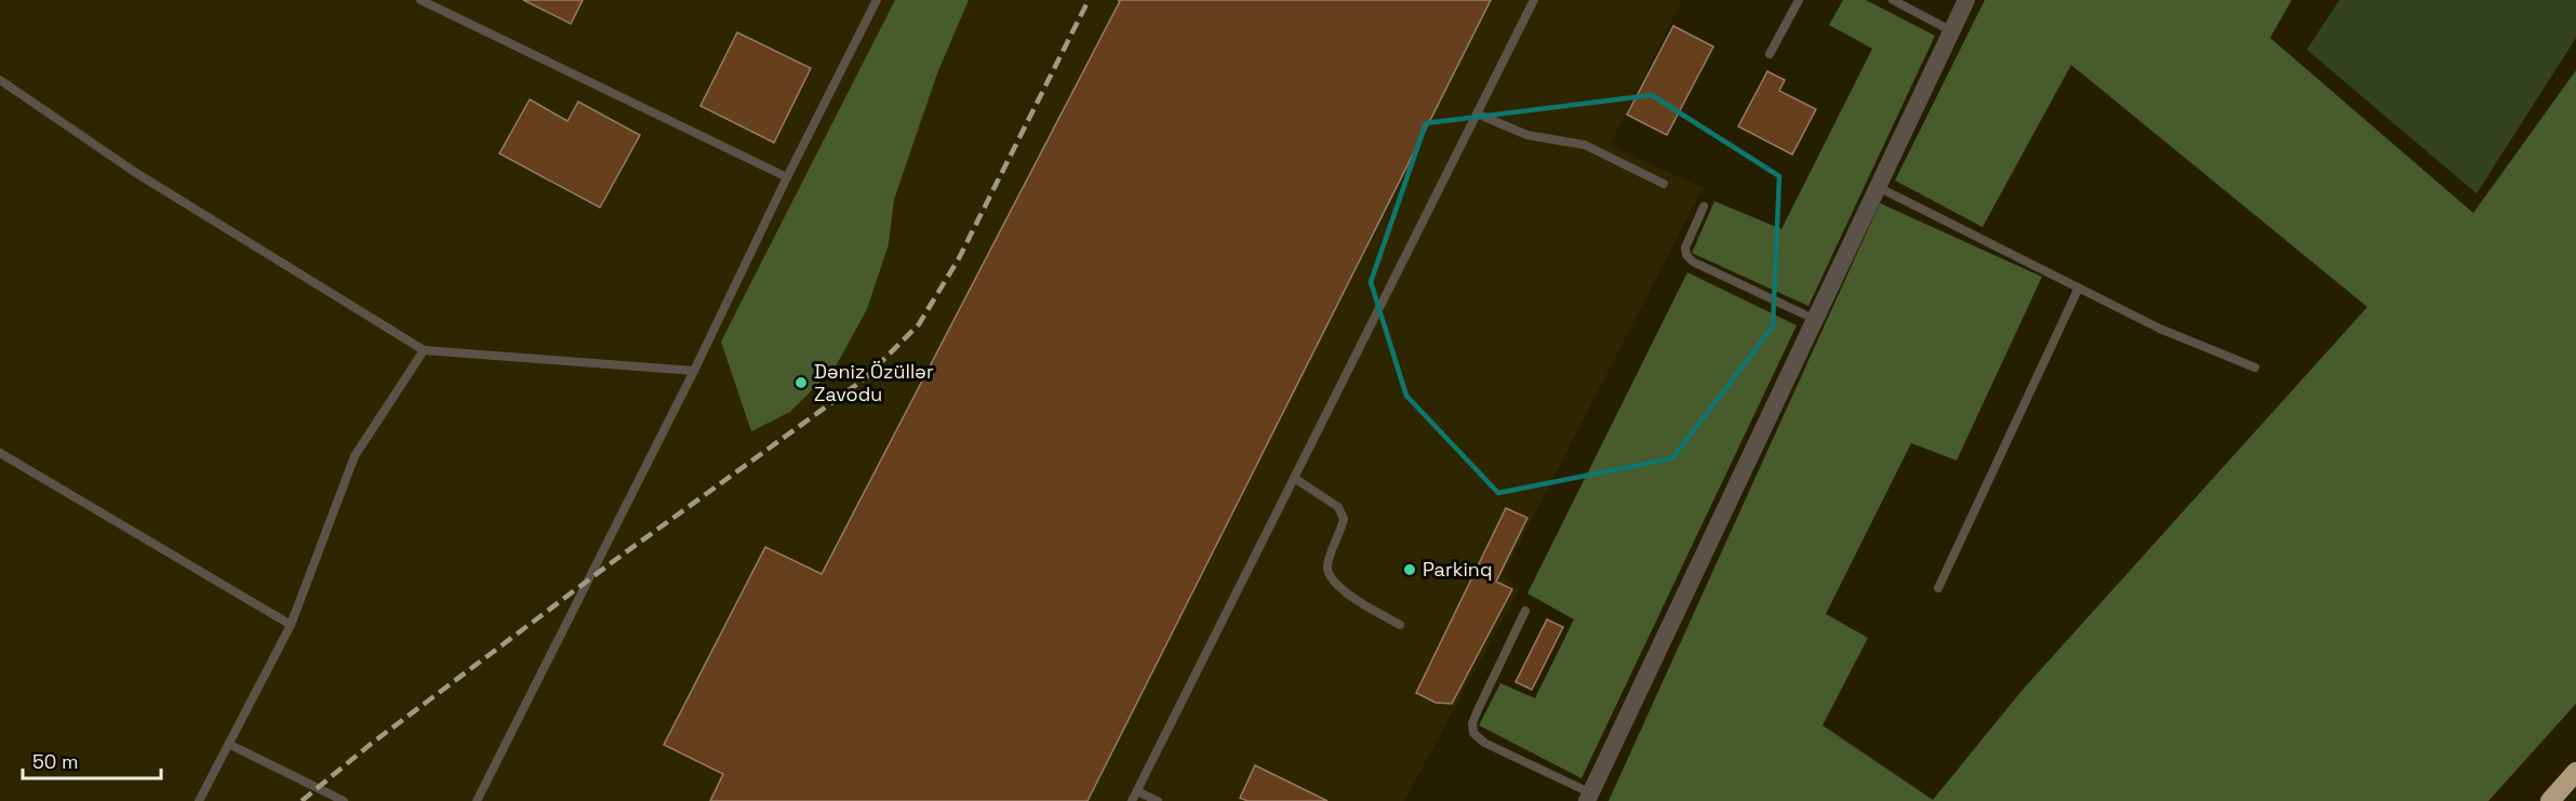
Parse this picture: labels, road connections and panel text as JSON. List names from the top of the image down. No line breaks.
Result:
{"places":["Dəniz Özüllər Zavodu","Parkinq"],"scale_bar":"50 m"}
